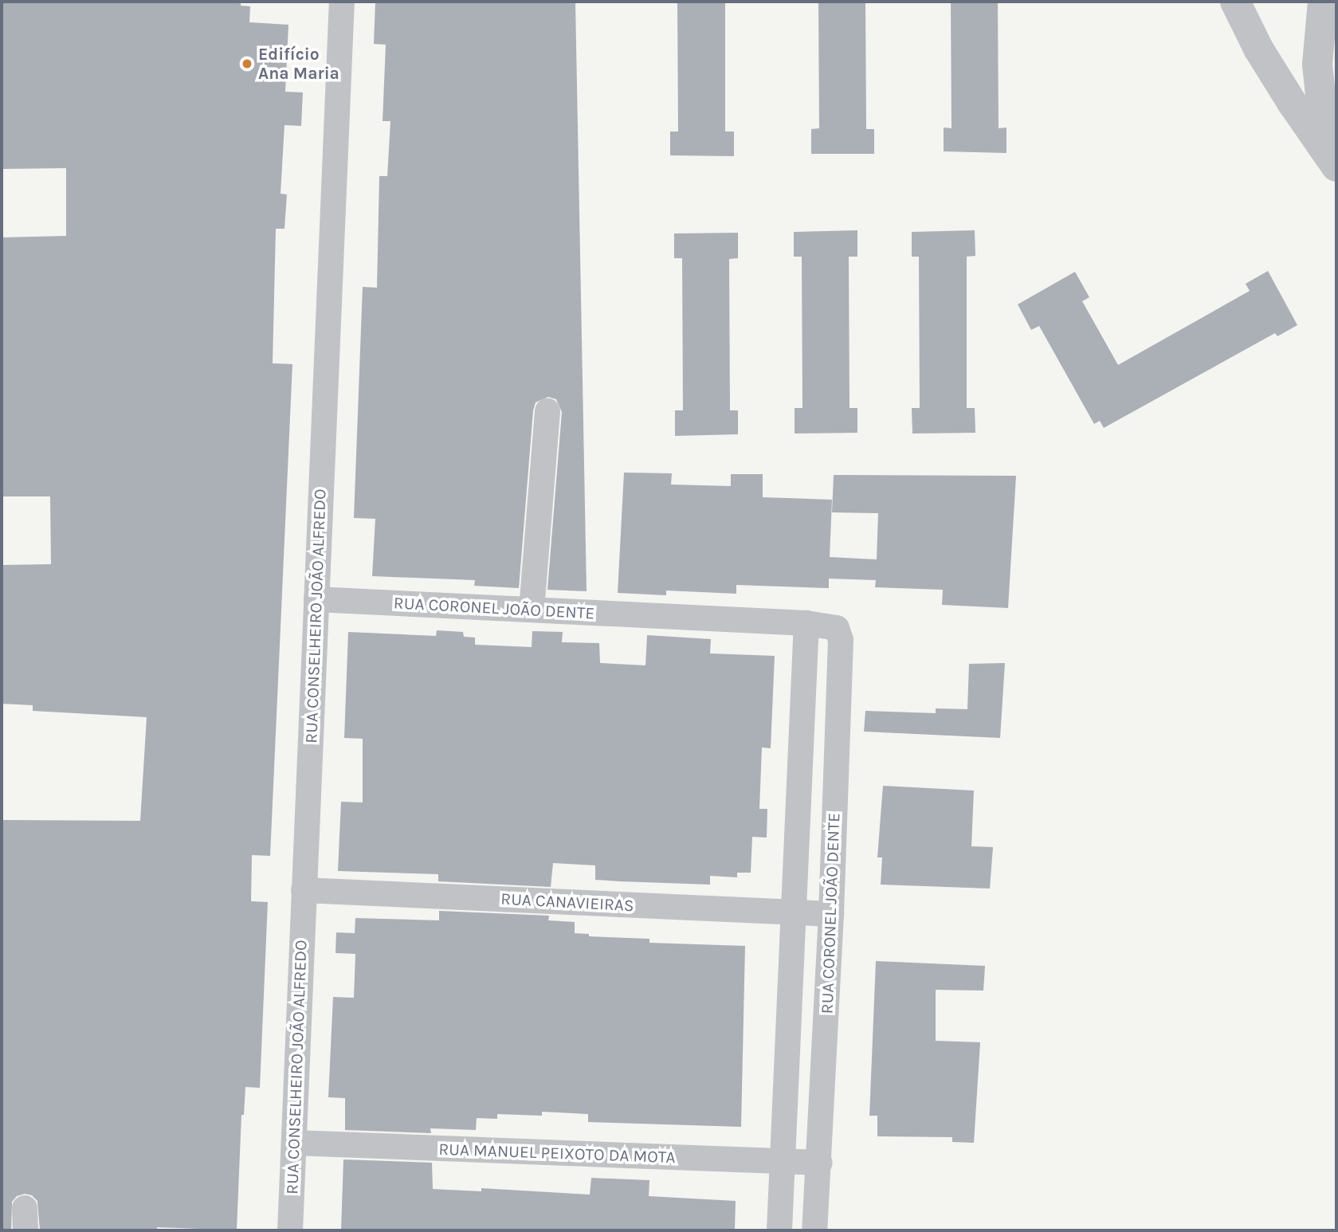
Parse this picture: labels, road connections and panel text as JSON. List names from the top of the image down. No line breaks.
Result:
{"streets":{"street":["RUA CORONEL JOÃO DENTE","RUA CONSELHEIRO JOÃO ALFREDO","RUA CANAVIEIRAS","RUA MANUEL PEIXOTO DA MOTA"]},"crossings":[["RUA CORONEL JOÃO DENTE","RUA CONSELHEIRO JOÃO ALFREDO"],["RUA CORONEL JOÃO DENTE","RUA CANAVIEIRAS"],["RUA CORONEL JOÃO DENTE","RUA MANUEL PEIXOTO DA MOTA"],["RUA CONSELHEIRO JOÃO ALFREDO","RUA CANAVIEIRAS"],["RUA CONSELHEIRO JOÃO ALFREDO","RUA MANUEL PEIXOTO DA MOTA"]],"places":["Edifício Ana Maria"]}
